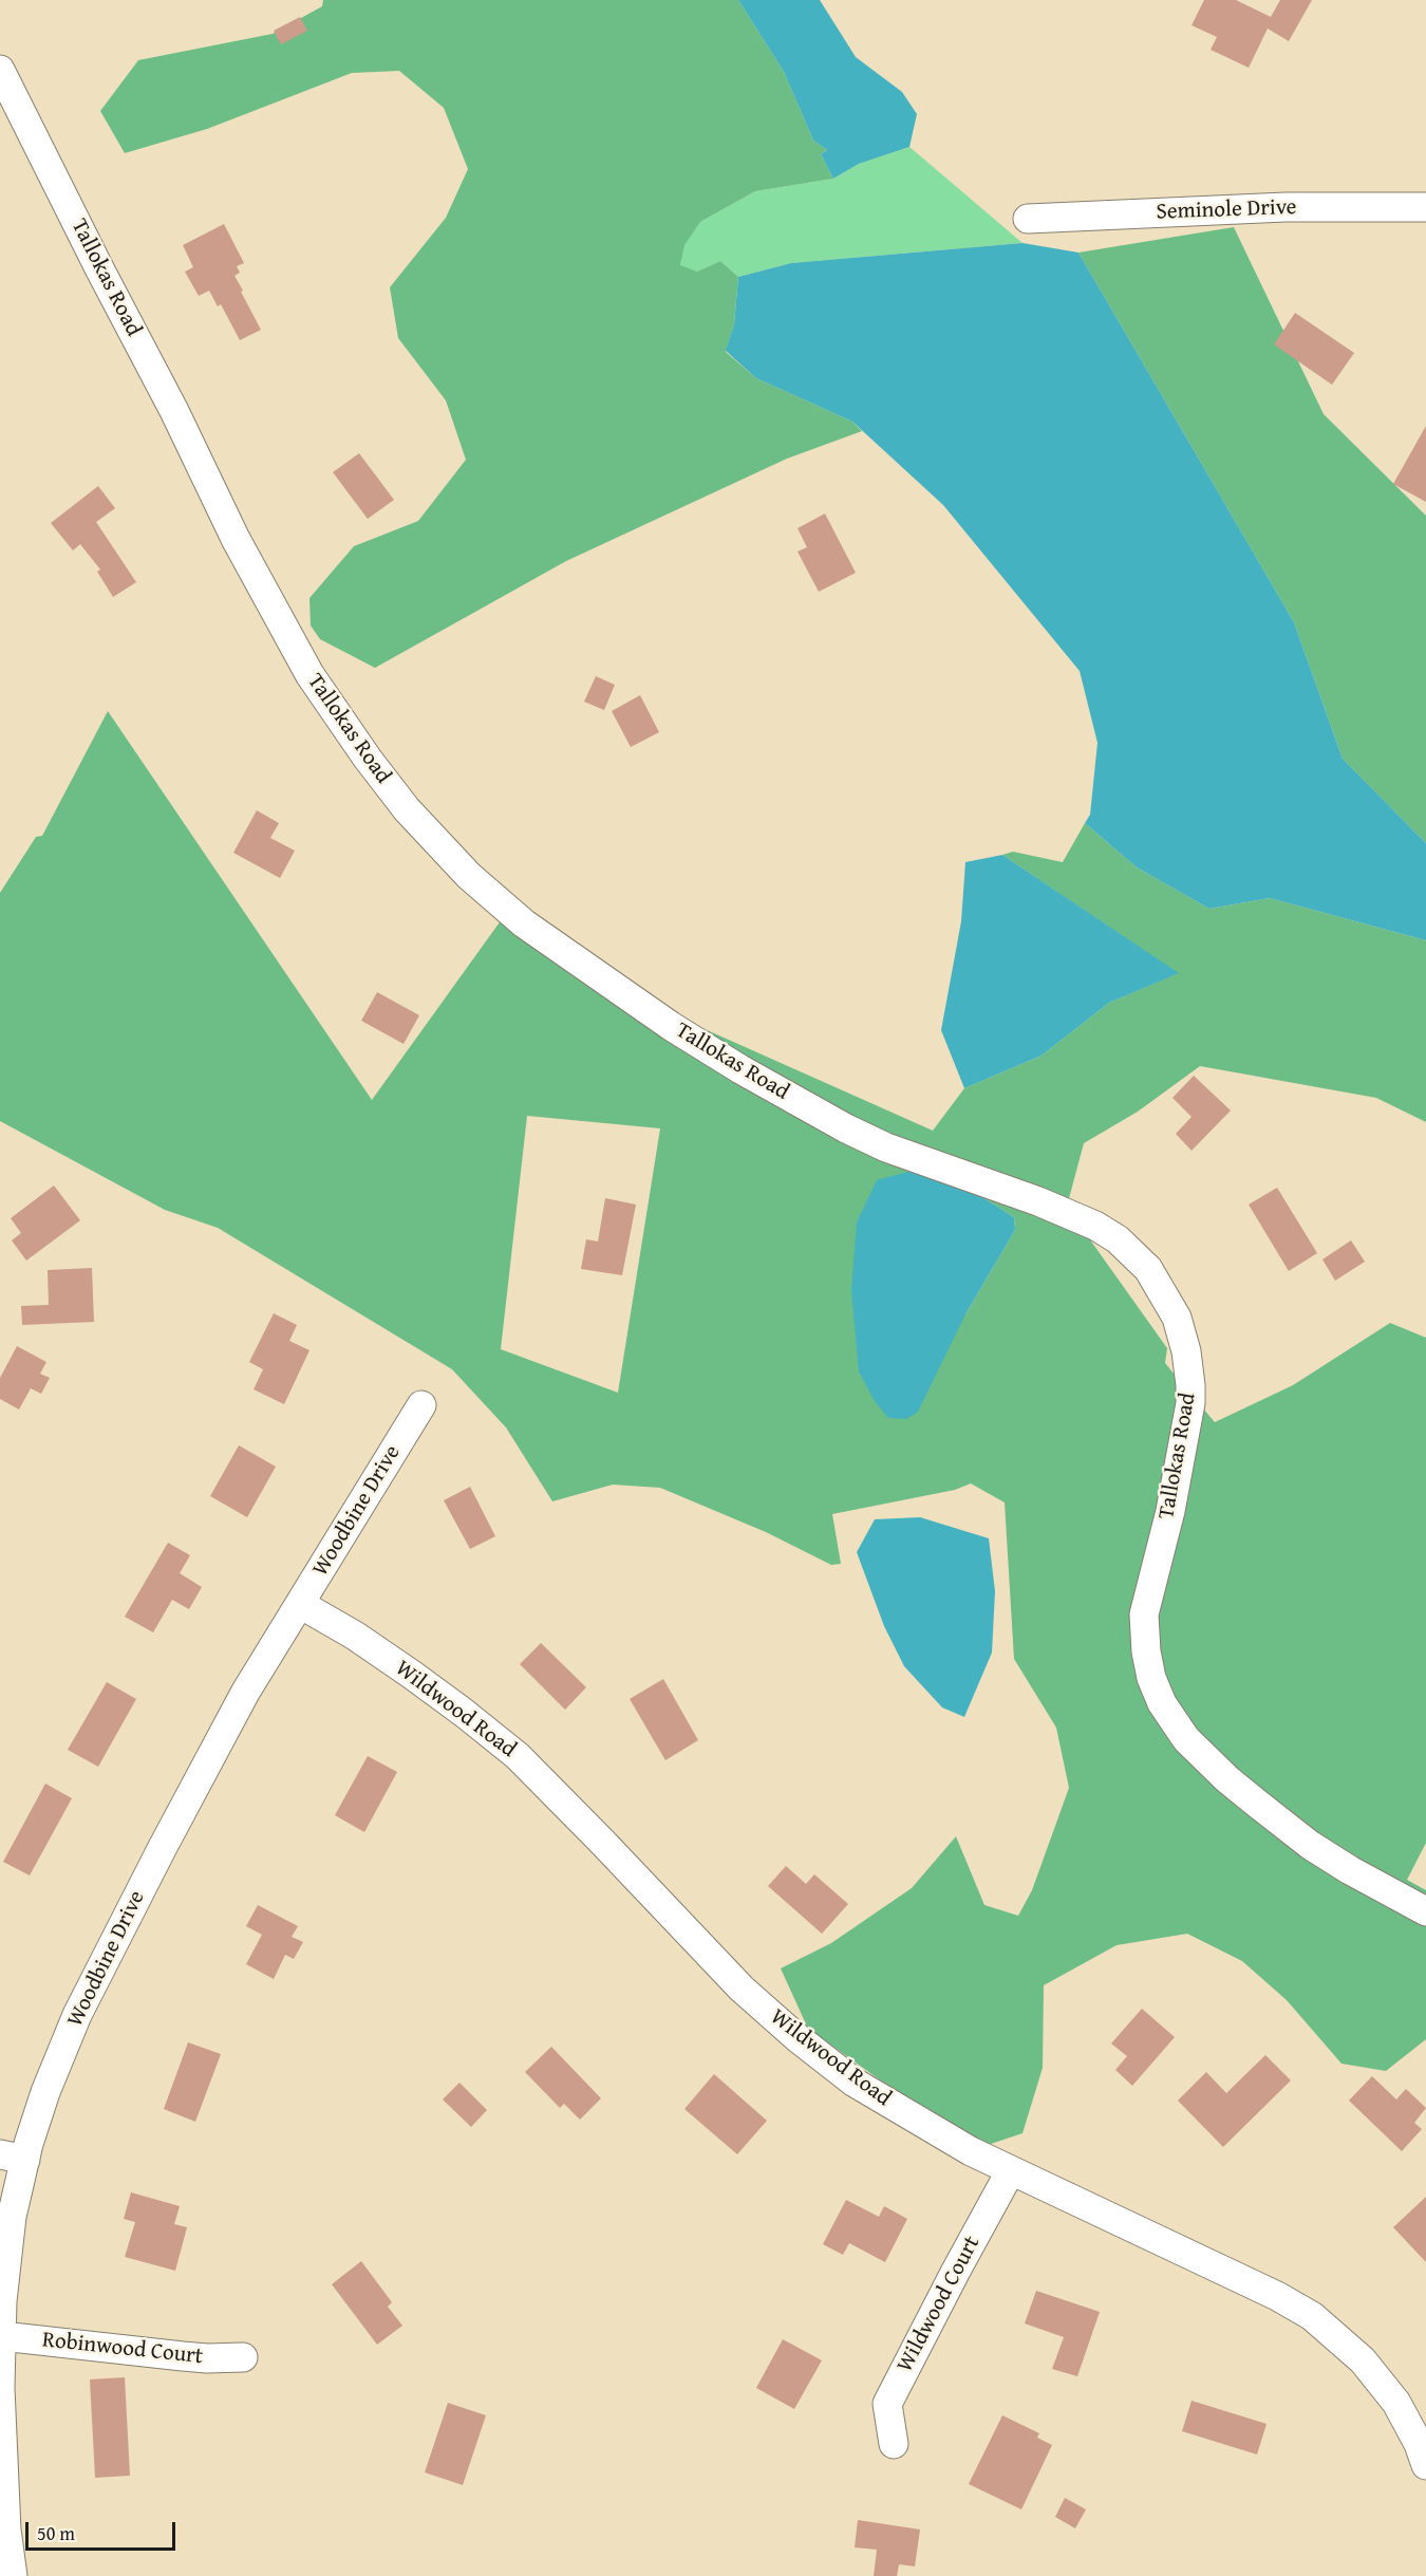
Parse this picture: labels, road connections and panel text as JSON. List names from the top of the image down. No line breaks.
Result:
{"streets":{"street":["Seminole Drive","Tallokas Road","Woodbine Drive","Wildwood Road","Wildwood Court","Robinwood Court"]},"crossings":[["Woodbine Drive","Wildwood Road"],["Woodbine Drive","Robinwood Court"],["Wildwood Road","Wildwood Court"]],"scale_bar":"50 m"}
